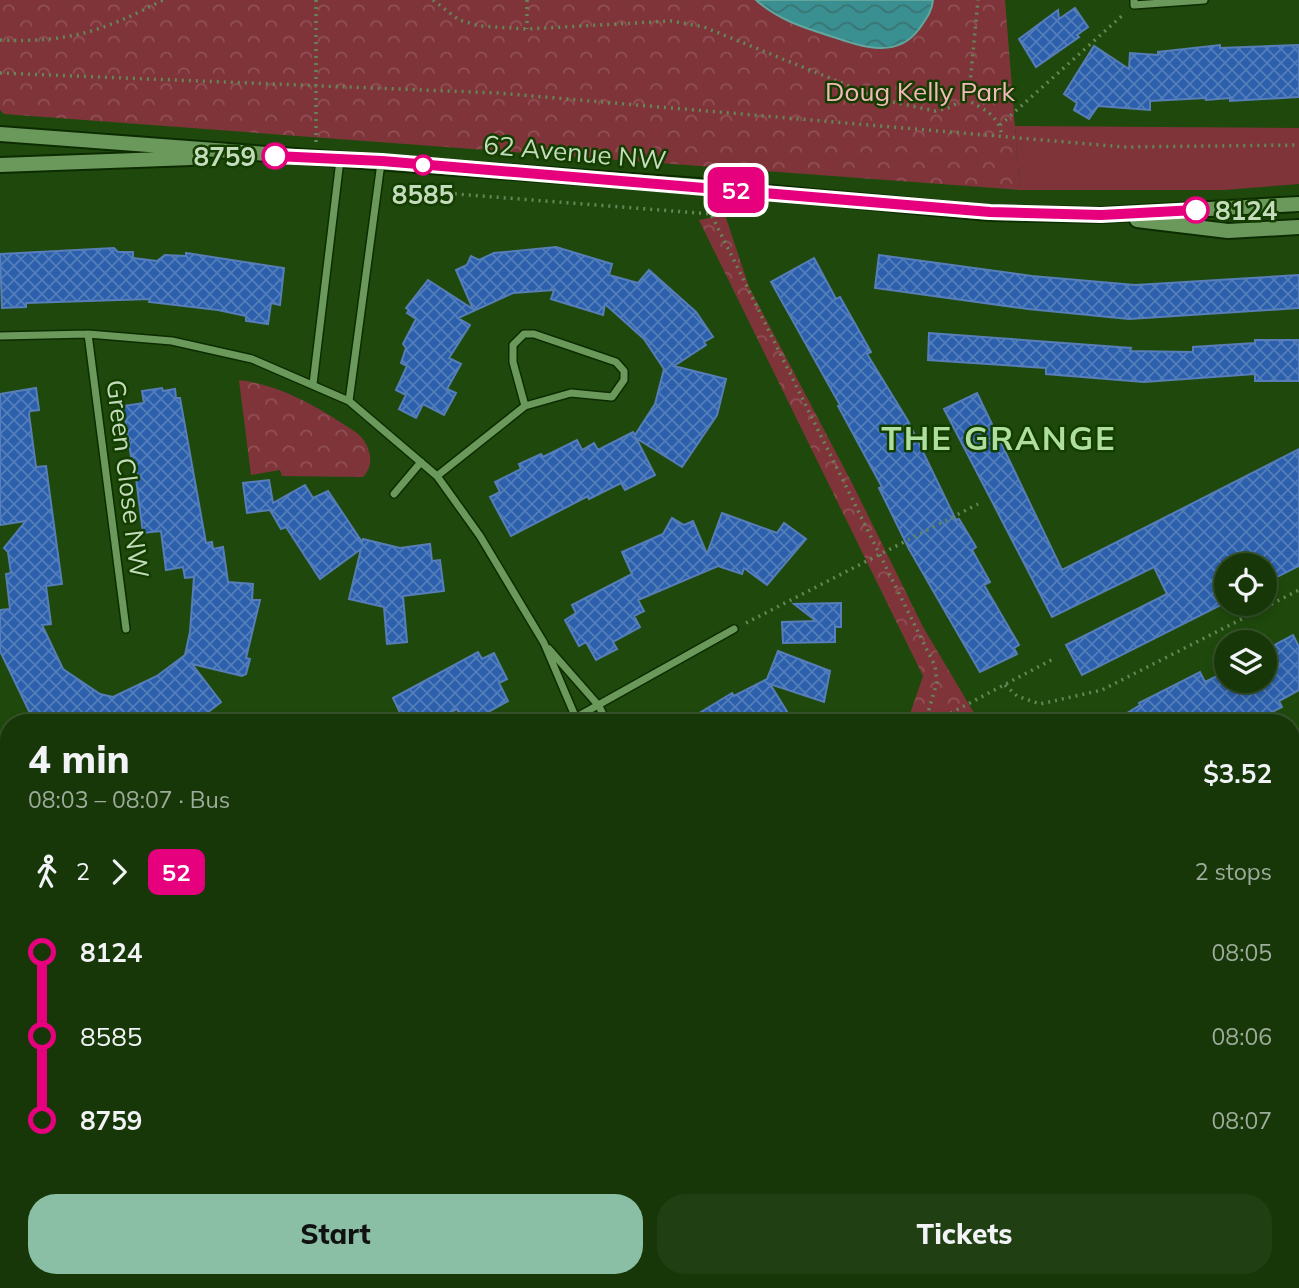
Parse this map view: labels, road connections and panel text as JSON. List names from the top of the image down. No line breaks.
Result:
{"streets":{"main road":["62 Avenue NW"],"street":["Green Close NW"]},"districts":["THE GRANGE"],"parks":["Doug Kelly Park"],"places":["8759","8585","8124"],"lines":["bus line 52"],"page":{"on_map":"52","heading":["4 min","08:03 – 08:07 · Bus","$3.52"],"legs":["2","52","2 stops"],"list":[{"name":"8124","value":"08:05"},{"name":"8585","value":"08:06"},{"name":"8759","value":"08:07"}],"buttons":["Start","Tickets"]}}
